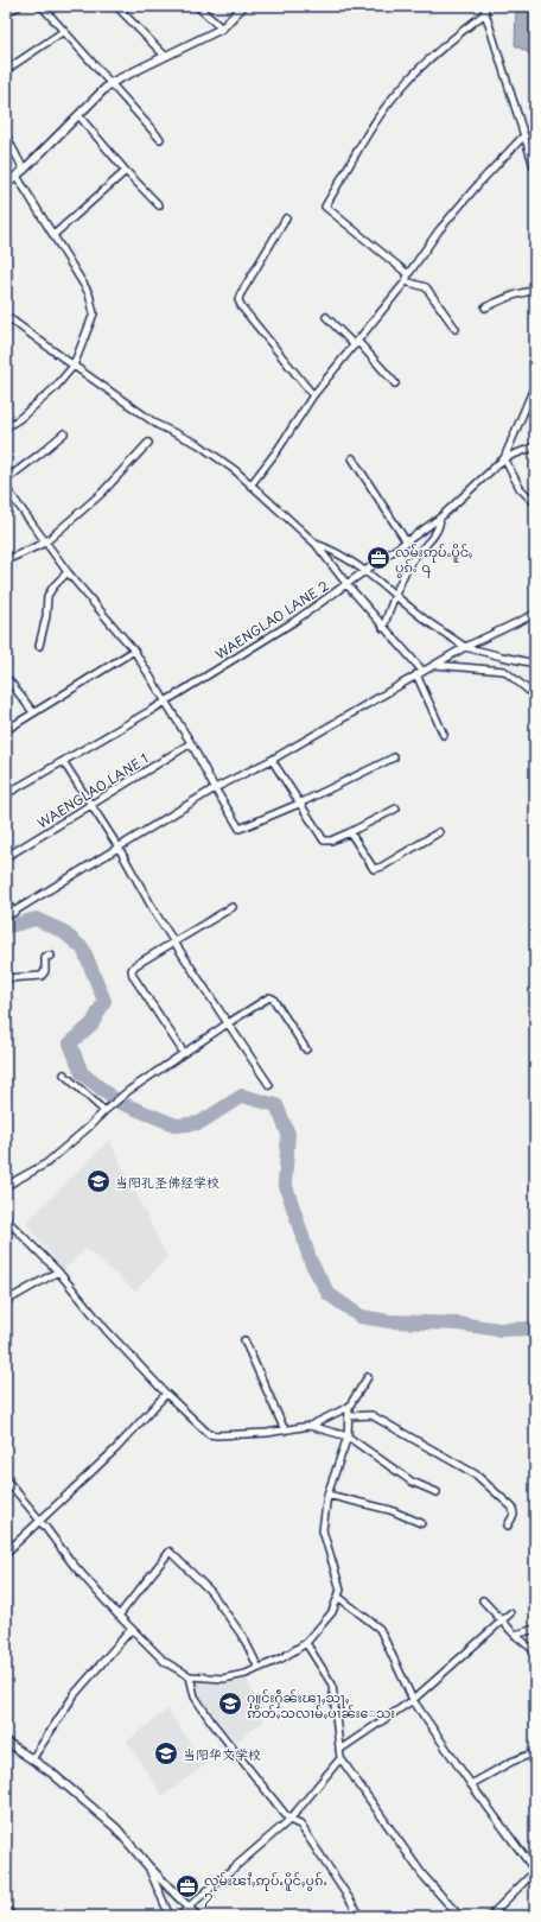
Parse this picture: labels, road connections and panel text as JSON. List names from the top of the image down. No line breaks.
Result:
{"streets":{"street":["WAENGLAO LANE 2","WAENGLAO LANE 1"]},"places":{"office":["လုမ်းဢုပ်ႉပိူင်ႇ ပွၵ်ႉ ႖","လုမ်းၽၢႆႇဢုပ်ႉပိူင်ႇပွၵ်ႉ ႒"],"school or university":["当阳孔圣佛经学校","ႁူင်းႁဵၼ်းၽႃႇသႃႇ ဢိတ်ႇသလၢမ်ႇပၢၼ်းေသး","当阳华文学校"]}}
